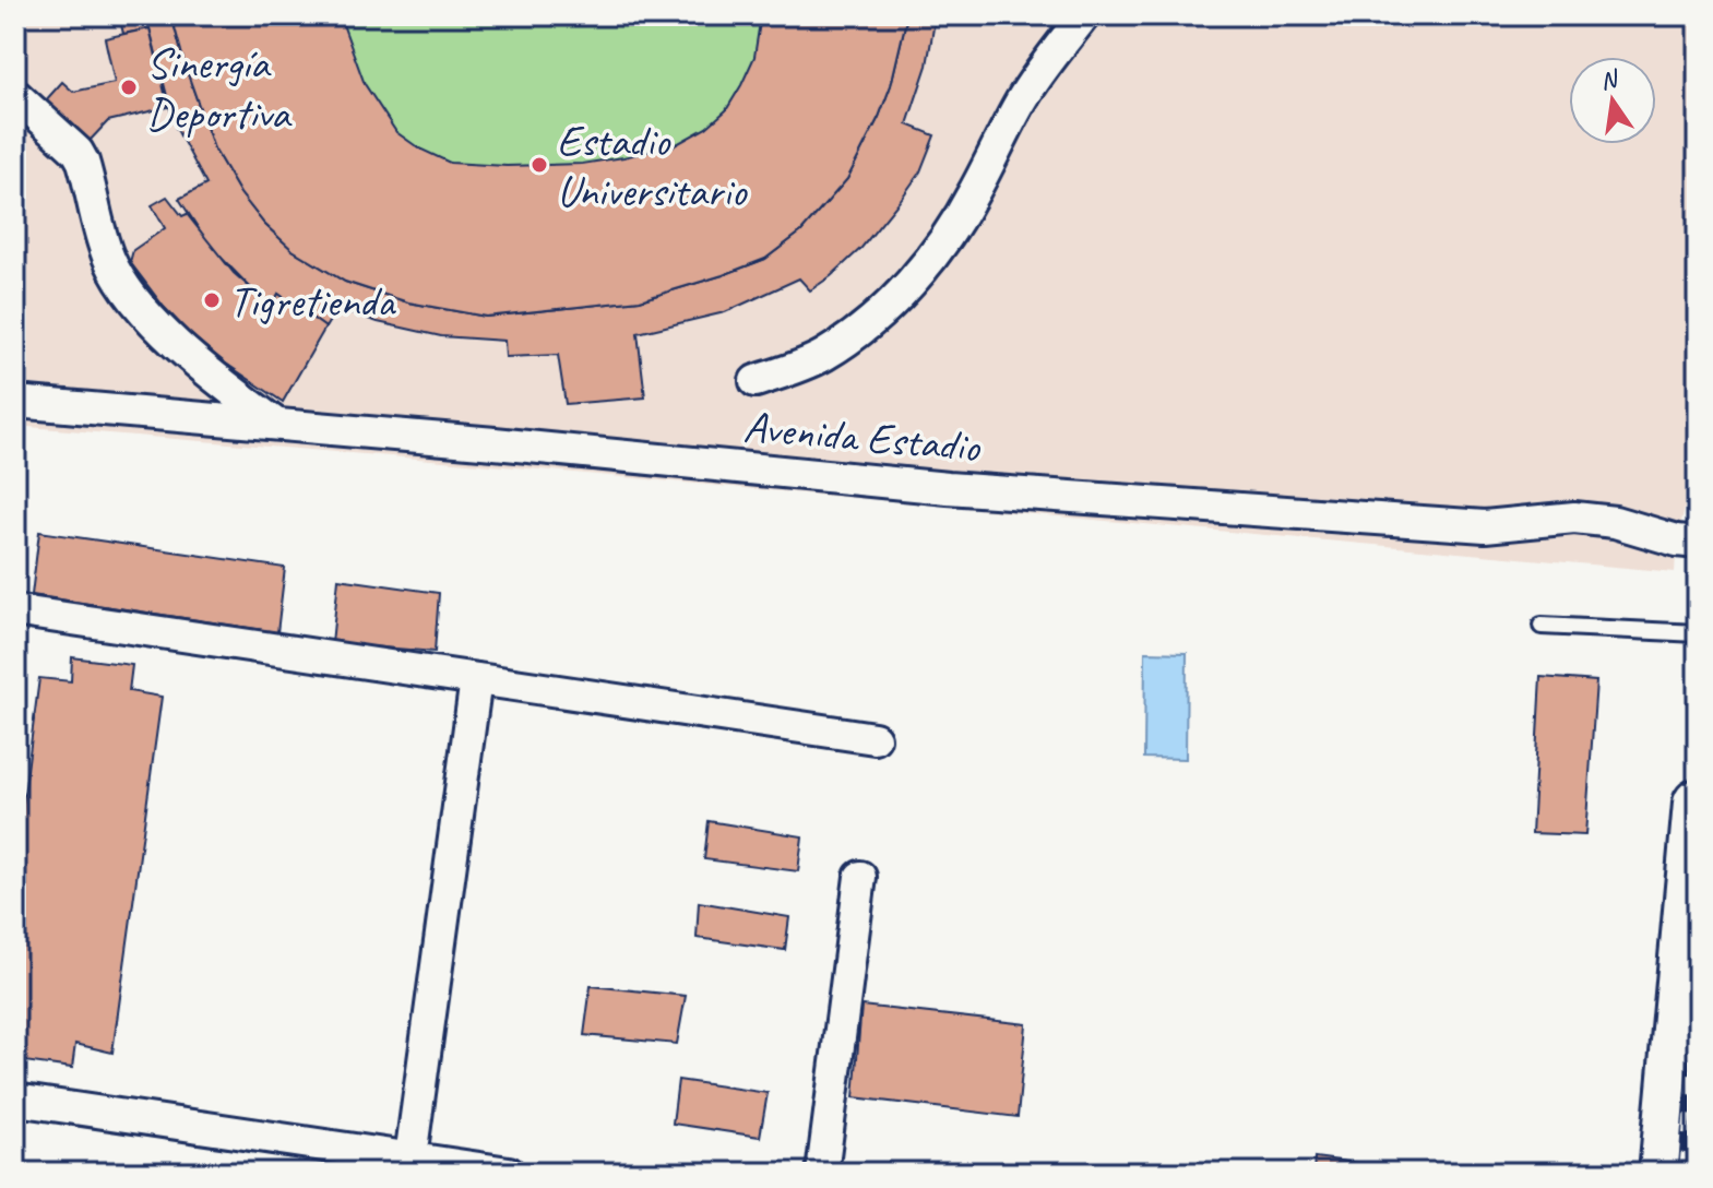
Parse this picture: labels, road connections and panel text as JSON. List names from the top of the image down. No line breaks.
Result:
{"streets":{"street":["Avenida Estadio"]},"places":["Sinergía Deportiva","Estadio Universitario","Tigretienda"],"north":"top"}
